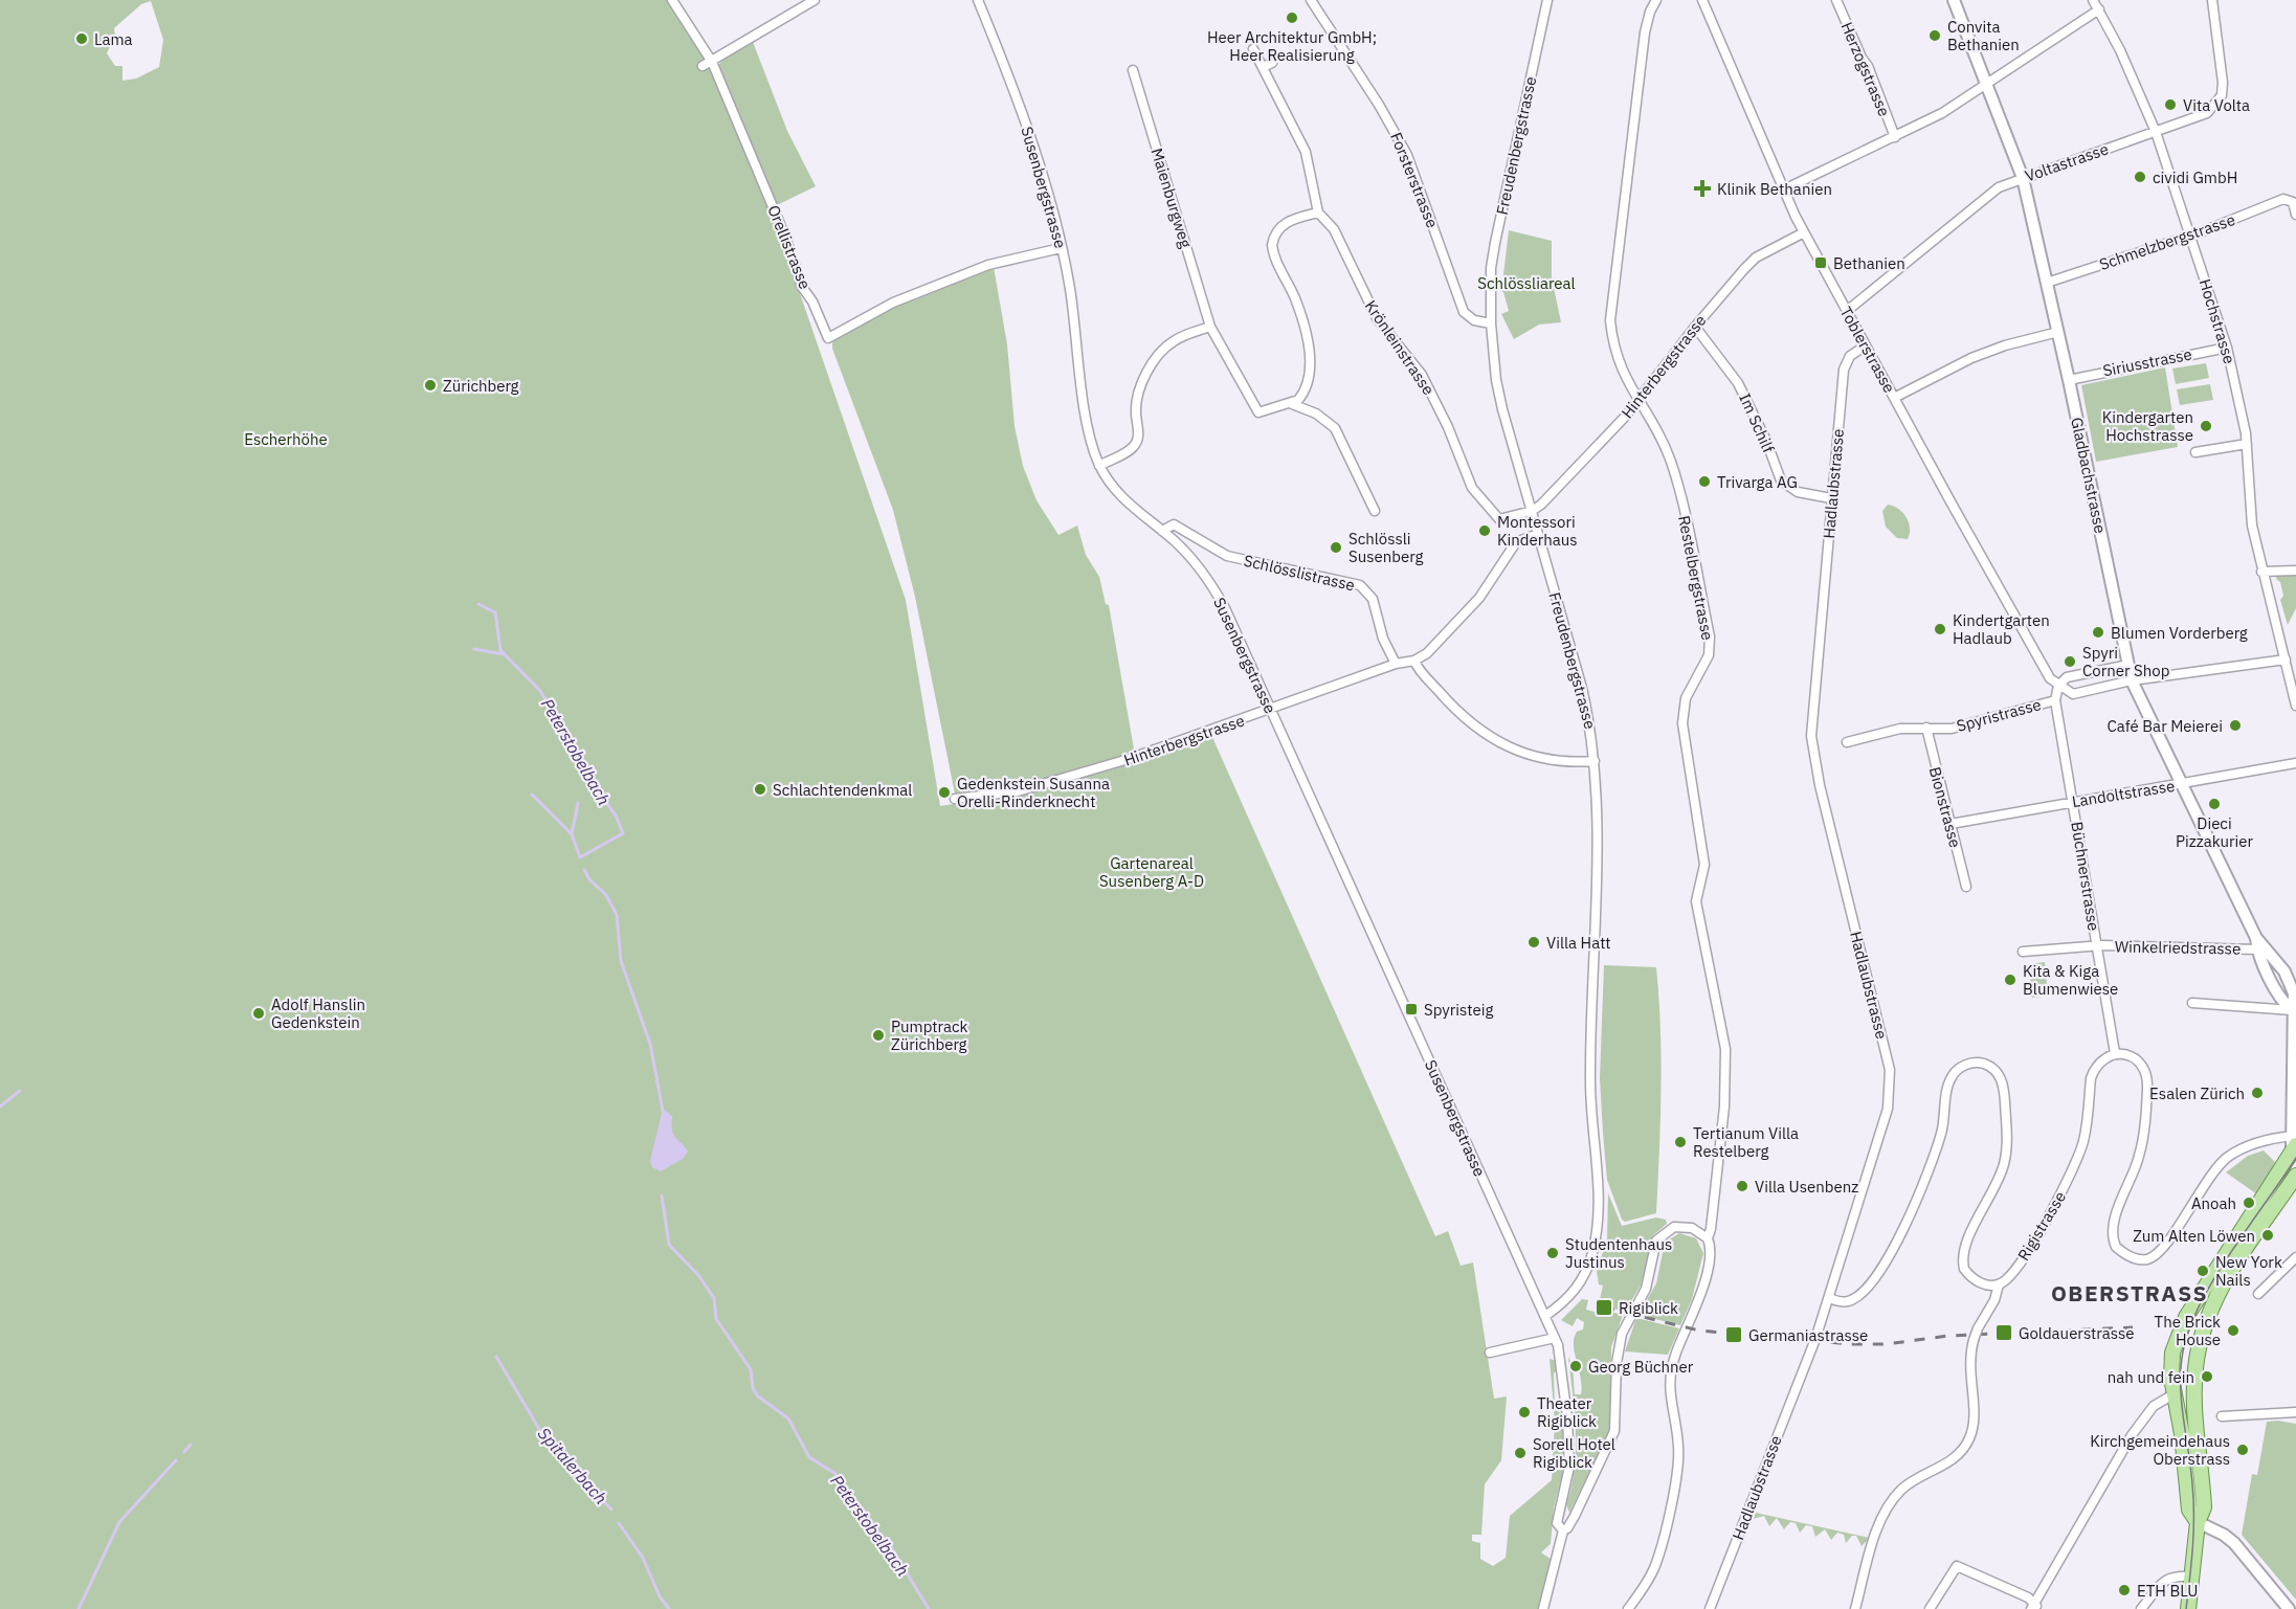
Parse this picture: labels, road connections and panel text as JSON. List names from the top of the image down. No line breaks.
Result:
{"streets":{"street":["Herzogstrasse","Freudenbergstrasse","Voltastrasse","Forsterstrasse","Susenbergstrasse","Maienburgweg","Schmelzbergstrasse","Orellistrasse","Hochstrasse","Krönleinstrasse","Toblerstrasse","Siriusstrasse","Hinterbergstrasse","Im Schilf","Gladbachstrasse","Hadlaubstrasse","Schlösslistrasse","Restelbergstrasse","Spyristrasse","Landoltstrasse","Bionstrasse","Büchnerstrasse","Winkelriedstrasse","Rigistrasse"]},"crossings":[["Freudenbergstrasse","Forsterstrasse"],["Freudenbergstrasse","Susenbergstrasse"],["Freudenbergstrasse","Krönleinstrasse"],["Freudenbergstrasse","Hinterbergstrasse"],["Voltastrasse","Hochstrasse"],["Voltastrasse","Toblerstrasse"],["Voltastrasse","Gladbachstrasse"],["Susenbergstrasse","Orellistrasse"],["Susenbergstrasse","Hinterbergstrasse"],["Susenbergstrasse","Schlösslistrasse"],["Schmelzbergstrasse","Hochstrasse"],["Schmelzbergstrasse","Gladbachstrasse"],["Hochstrasse","Siriusstrasse"],["Hochstrasse","Spyristrasse"],["Krönleinstrasse","Hinterbergstrasse"],["Toblerstrasse","Hinterbergstrasse"],["Toblerstrasse","Hadlaubstrasse"],["Toblerstrasse","Spyristrasse"],["Siriusstrasse","Gladbachstrasse"],["Hinterbergstrasse","Im Schilf"],["Hinterbergstrasse","Schlösslistrasse"],["Hinterbergstrasse","Restelbergstrasse"],["Im Schilf","Hadlaubstrasse"],["Gladbachstrasse","Spyristrasse"],["Gladbachstrasse","Landoltstrasse"],["Gladbachstrasse","Winkelriedstrasse"],["Spyristrasse","Bionstrasse"],["Spyristrasse","Büchnerstrasse"],["Landoltstrasse","Bionstrasse"],["Landoltstrasse","Büchnerstrasse"],["Büchnerstrasse","Winkelriedstrasse"],["Büchnerstrasse","Rigistrasse"]],"districts":["OBERSTRASS"],"water":["Peterstobelbach","Spitalerbach"],"parks":["Schlössliareal","Escherhöhe","Gartenareal Susenberg A-D"],"places":{"other":["Heer Architektur GmbH; Heer Realisierung","Convita Bethanien","Lama","Vita Volta","cividi GmbH","Zürichberg","Kindergarten Hochstrasse","Trivarga AG","Montessori Kinderhaus","Schlössli Susenberg","Kindertgarten Hadlaub","Blumen Vorderberg","Spyri Corner Shop","Café Bar Meierei","Schlachtendenkmal","Gedenkstein Susanna Orelli-Rinderknecht","Dieci Pizzakurier","Villa Hatt","Kita & Kiga Blumenwiese","Adolf Hanslin Gedenkstein","Pumptrack Zürichberg","Esalen Zürich","Tertianum Villa Restelberg","Villa Usenbenz","Anoah","Zum Alten Löwen","Studentenhaus Justinus","New York Nails","The Brick House","Georg Büchner","nah und fein","Theater Rigiblick","Kirchgemeindehaus Oberstrass","Sorell Hotel Rigiblick","ETH BLU"],"health":["Klinik Bethanien"],"transit":["Bethanien","Spyristeig","Rigiblick","Goldauerstrasse","Germaniastrasse"]}}
